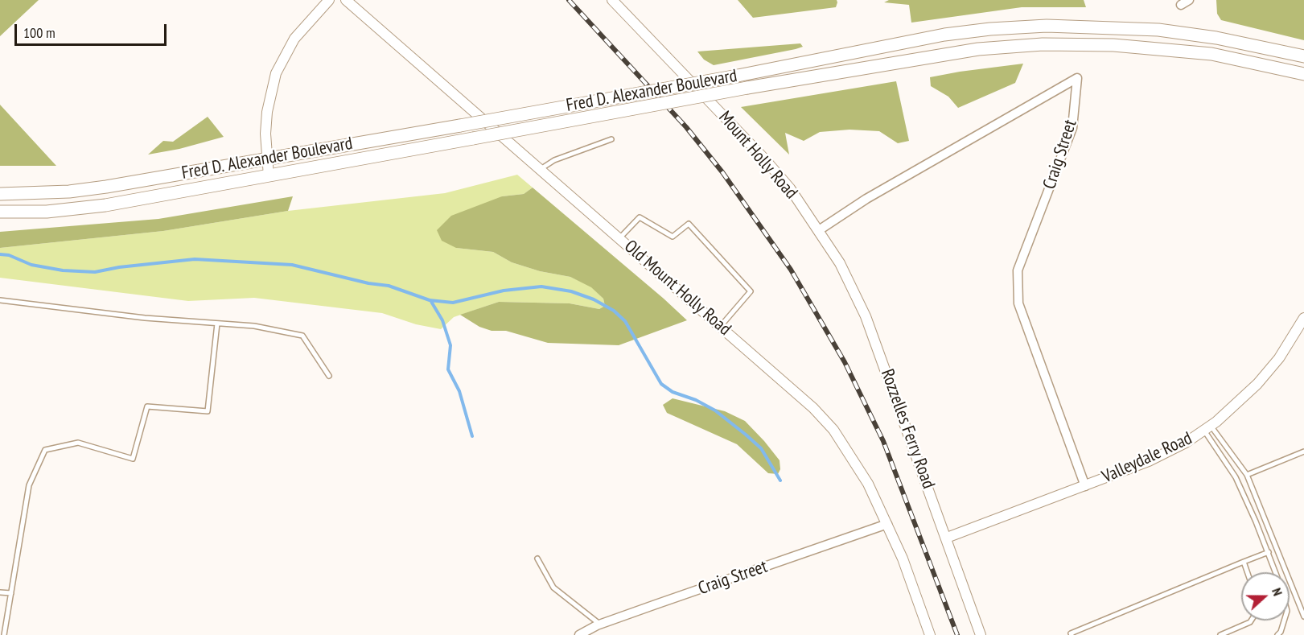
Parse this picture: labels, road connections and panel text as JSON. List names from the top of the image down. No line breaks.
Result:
{"streets":{"main road":["Fred D. Alexander Boulevard"],"street":["Craig Street","Mount Holly Road","Old Mount Holly Road","Rozzelles Ferry Road","Valleydale Road"]},"crossings":[["Craig Street","Mount Holly Road"],["Craig Street","Old Mount Holly Road"],["Craig Street","Rozzelles Ferry Road"],["Craig Street","Valleydale Road"],["Mount Holly Road","Rozzelles Ferry Road"],["Rozzelles Ferry Road","Valleydale Road"]],"scale_bar":"100 m","north":"right"}
